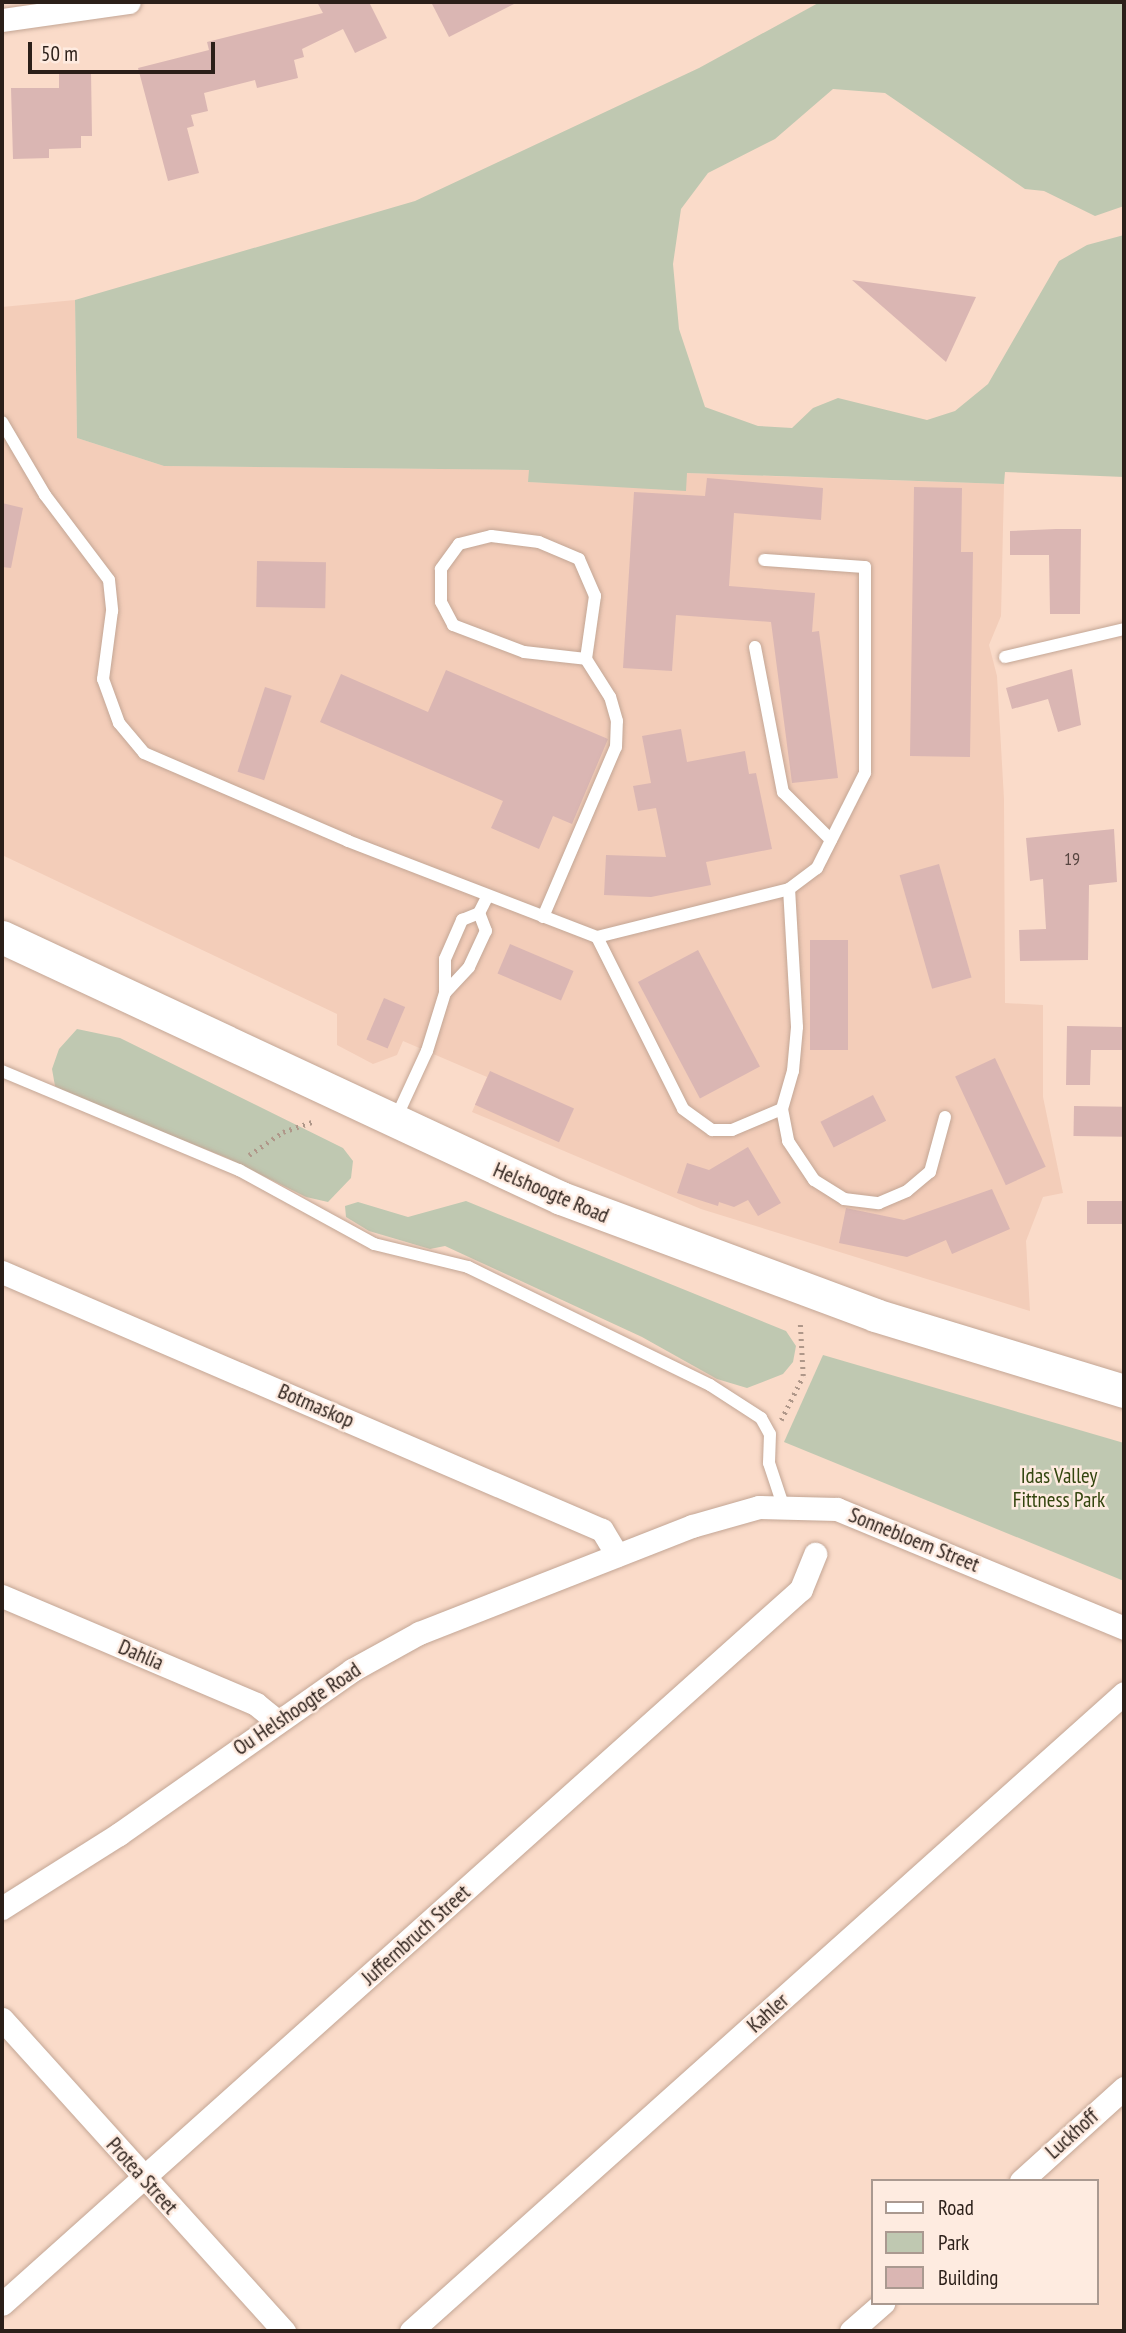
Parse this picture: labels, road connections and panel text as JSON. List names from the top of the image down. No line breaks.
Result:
{"streets":{"main road":["Helshoogte Road"],"street":["Botmaskop","Sonnebloem Street","Dahlia","Ou Helshoogte Road","Juffernbruch Street","Kahler","Luckhoff","Protea Street"]},"crossings":[["Botmaskop","Sonnebloem Street"],["Botmaskop","Ou Helshoogte Road"],["Sonnebloem Street","Ou Helshoogte Road"],["Dahlia","Ou Helshoogte Road"],["Juffernbruch Street","Protea Street"]],"parks":["Idas Valley Fittness Park"],"house_numbers":["19"],"legend":["Road","Park","Building"],"scale_bar":"50 m"}
